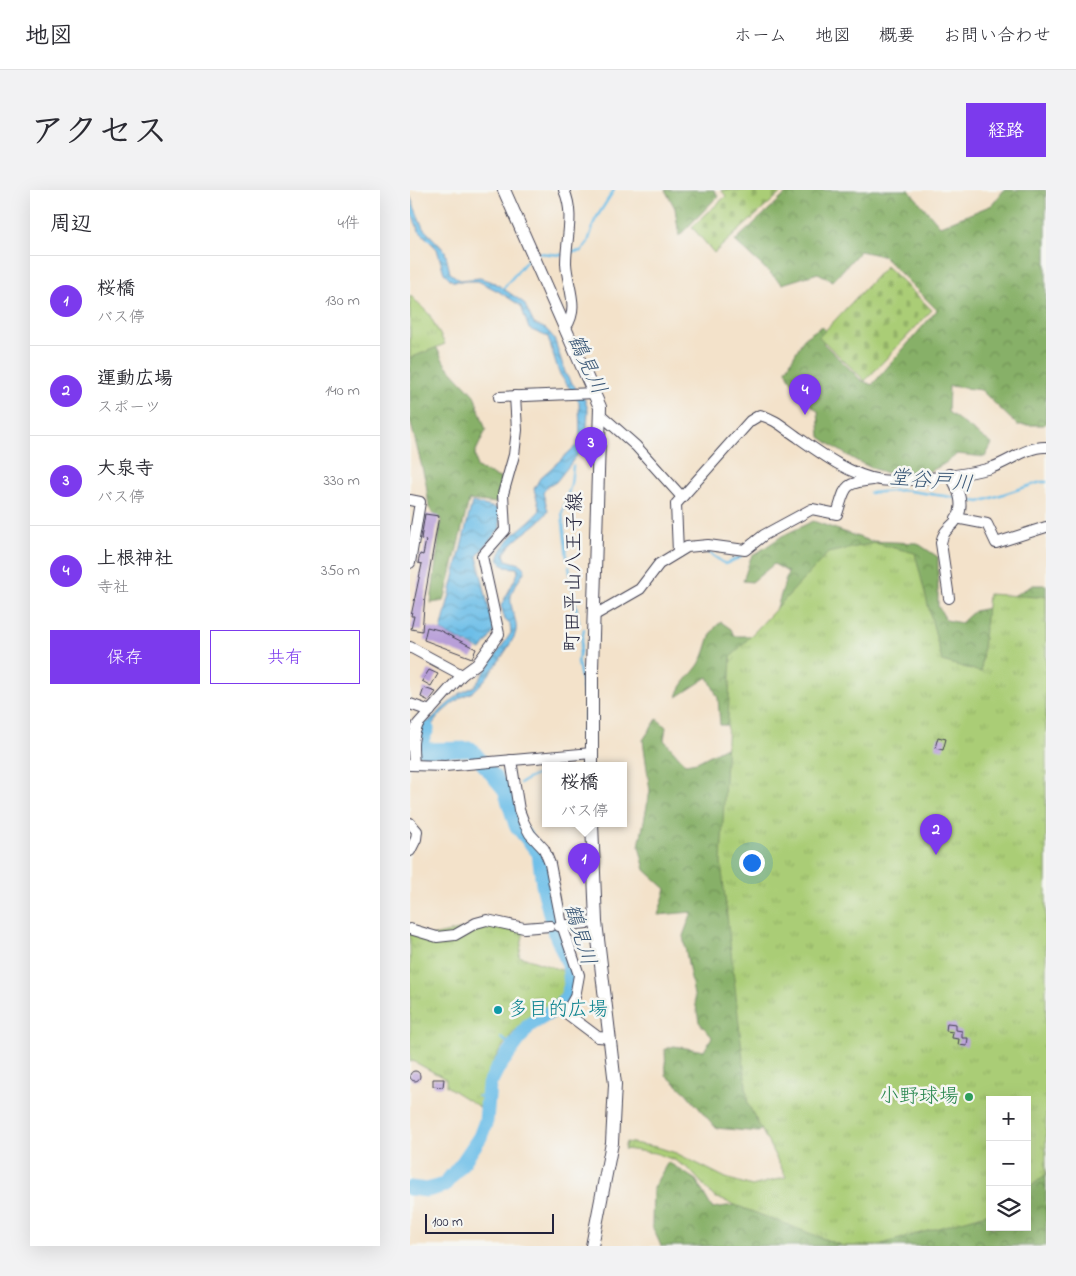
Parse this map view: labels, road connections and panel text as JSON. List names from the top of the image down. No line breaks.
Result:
{"streets":{"main road":["町田平山八王子線"]},"water":["鶴見川","堂谷戸川"],"places":["多目的広場","小野球場"],"scale_bar":"100 m","page":{"header":"地図","nav":["ホーム","地図","概要","お問い合わせ"],"title":"アクセス","buttons":["経路",["保存","共有"]],"heading":["周辺","4件"],"list":[{"mark":"1","name":"桜橋","note":"バス停","value":"130 m"},{"mark":"2","name":"運動広場","note":"スポーツ","value":"140 m"},{"mark":"3","name":"大泉寺","note":"バス停","value":"330 m"},{"mark":"4","name":"上根神社","note":"寺社","value":"350 m"}],"pins":["4","3","2","1"],"popup":["桜橋","バス停"],"map_buttons":["+","−"],"scale":"100 m"}}
